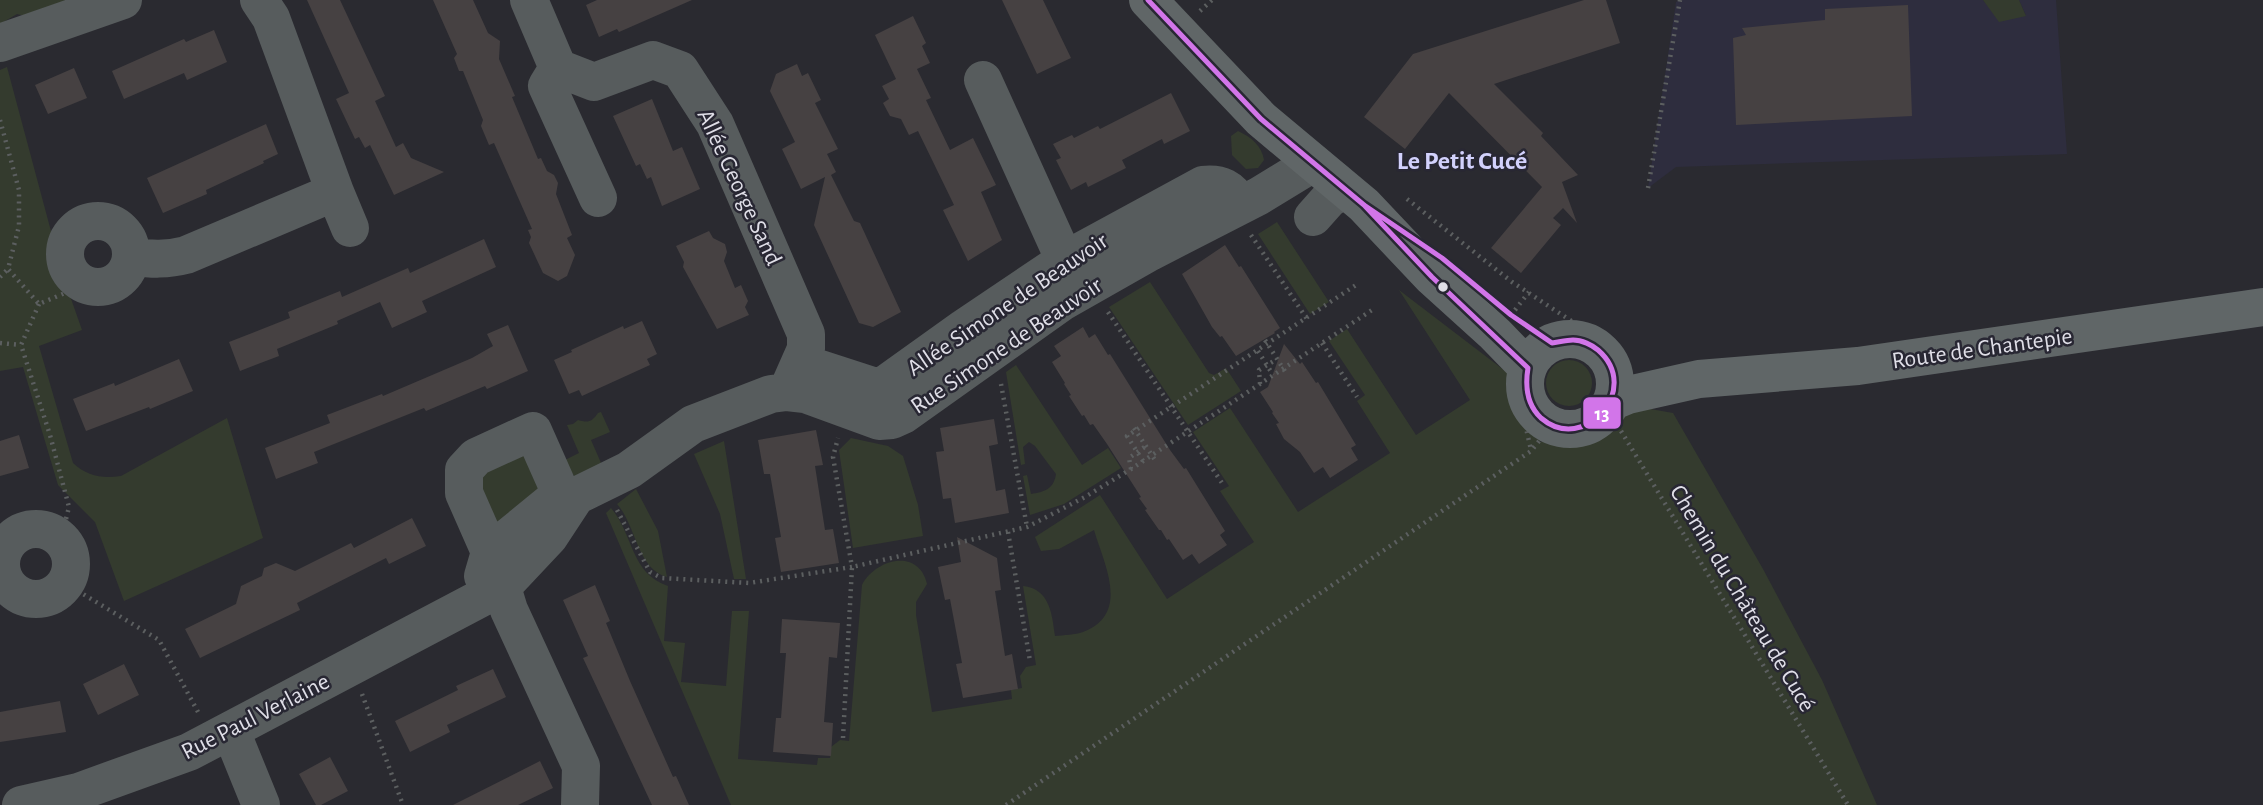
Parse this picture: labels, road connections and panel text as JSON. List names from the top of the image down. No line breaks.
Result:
{"streets":{"main road":["Route de Chantepie"],"street":["Allée George Sand","Allée Simone de Beauvoir","Rue Simone de Beauvoir","Rue Paul Verlaine"],"path":["Chemin du Château de Cucé"]},"crossings":[["Allée George Sand","Allée Simone de Beauvoir"],["Allée George Sand","Rue Simone de Beauvoir"],["Allée Simone de Beauvoir","Rue Simone de Beauvoir"],["Rue Simone de Beauvoir","Rue Paul Verlaine"],["Route de Chantepie","Chemin du Château de Cucé"]],"districts":["Le Petit Cucé"],"lines":["transit line 13"]}
